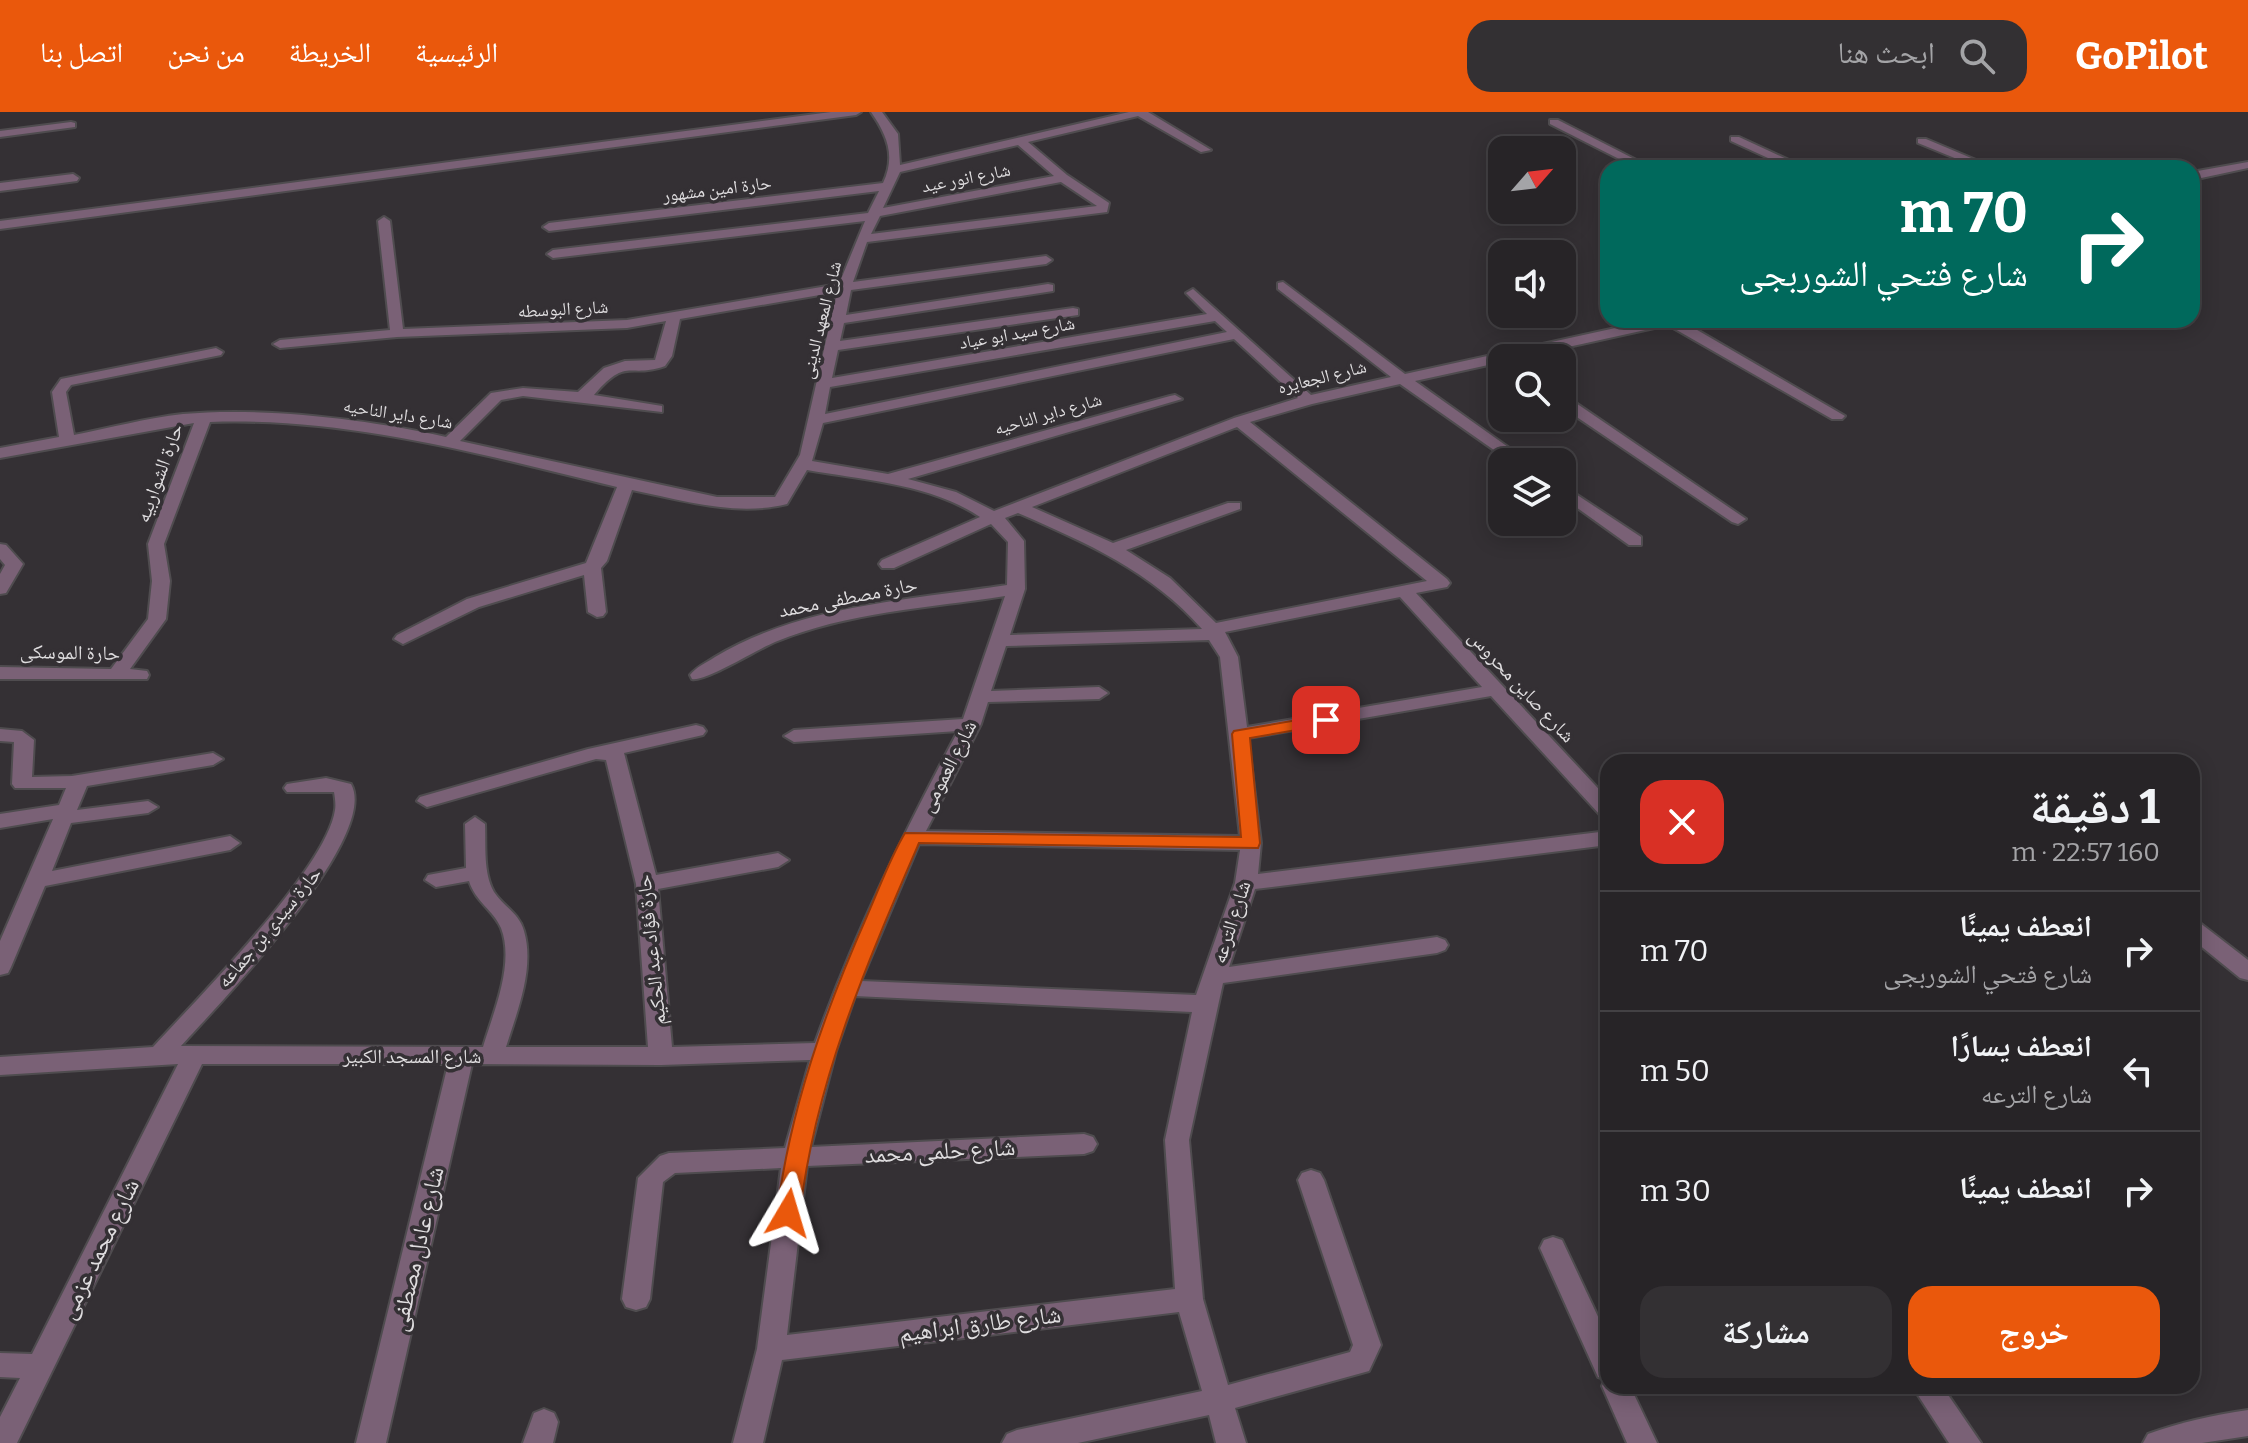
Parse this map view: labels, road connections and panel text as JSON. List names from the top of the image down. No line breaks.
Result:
{"streets":{"street":["شارع انور عيد","حارة امين مشهور","شارع البوسطه","شارع المعهد الدينى","شارع سيد ابو عياد","شارع الجعايره","شارع داير الناحيه","حارة الشواربيه","حارة مصطفى محمد","حارة الموسكى","شارع صاين محروس","شارع العمومى","شارع الترعه","حارة سيدى بن جماعه","حارة فؤاد عبد الحكيم","شارع المسجد الكبير","شارع حلمى محمد","شارع محمد عزمى","شارع عادل مصطفى","شارع طارق ابراهيم"]},"crossings":[["شارع انور عيد","شارع المعهد الدينى"],["حارة امين مشهور","شارع المعهد الدينى"],["شارع البوسطه","شارع المعهد الدينى"],["شارع المعهد الدينى","شارع سيد ابو عياد"],["شارع المعهد الدينى","شارع داير الناحيه"],["شارع الجعايره","شارع العمومى"],["شارع الجعايره","شارع الترعه"],["شارع داير الناحيه","حارة الشواربيه"],["حارة الشواربيه","حارة الموسكى"],["حارة مصطفى محمد","شارع العمومى"],["شارع العمومى","شارع المسجد الكبير"],["شارع العمومى","شارع حلمى محمد"],["شارع العمومى","شارع طارق ابراهيم"],["شارع الترعه","شارع طارق ابراهيم"],["حارة سيدى بن جماعه","شارع المسجد الكبير"],["حارة فؤاد عبد الحكيم","شارع المسجد الكبير"],["شارع المسجد الكبير","شارع محمد عزمى"],["شارع المسجد الكبير","شارع عادل مصطفى"]],"north":"top right","page":{"header":"GoPilot","search":"ابحث هنا","nav":["الرئيسية","الخريطة","من نحن","اتصل بنا"],"turn":["70 m","شارع فتحي الشوربجى"],"heading":["1 دقيقة","160 m · 22:57"],"list":[{"name":"انعطف يمينًا","note":"شارع فتحي الشوربجى","value":"70 m"},{"name":"انعطف يسارًا","note":"شارع الترعه","value":"50 m"},{"name":"انعطف يمينًا","value":"30 m"}],"buttons":["خروج","مشاركة"]}}
